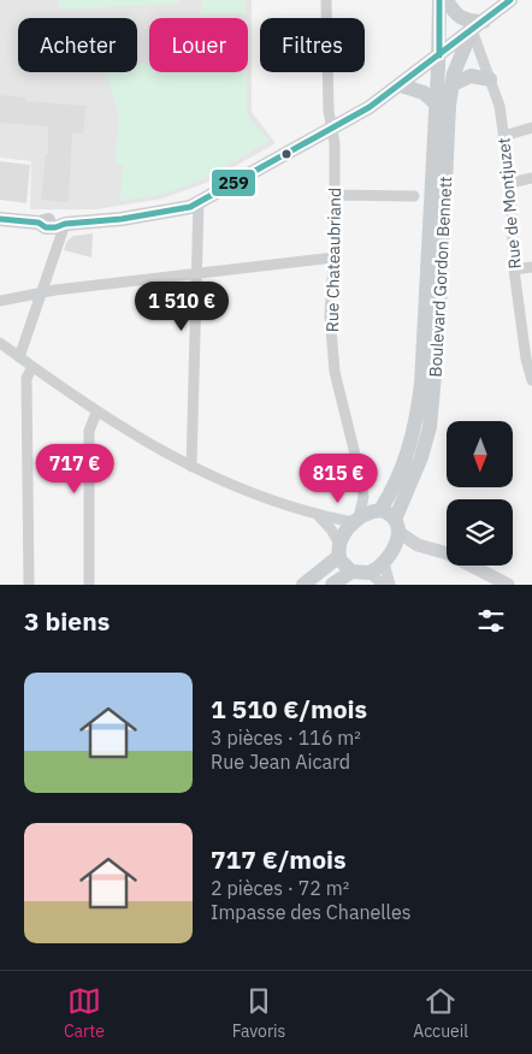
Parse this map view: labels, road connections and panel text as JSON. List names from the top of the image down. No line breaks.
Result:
{"streets":{"main road":["Boulevard Gordon Bennett"],"street":["Rue de Montjuzet","Rue Chateaubriand"]},"crossings":[["Rue de Montjuzet","Boulevard Gordon Bennett"],["Rue Chateaubriand","Boulevard Gordon Bennett"]],"lines":["transit line 259"],"north":"bottom","page":{"chip":["Acheter","Louer","Filtres"],"price":["1 510 €","717 €","815 €"],"heading":"3 biens","list":[{"name":"1 510 €/mois","note":"3 pièces · 116 m² · Rue Jean Aicard"},{"name":"717 €/mois","note":"2 pièces · 72 m² · Impasse des Chanelles"}],"tabs":["Carte","Favoris","Accueil"]}}
